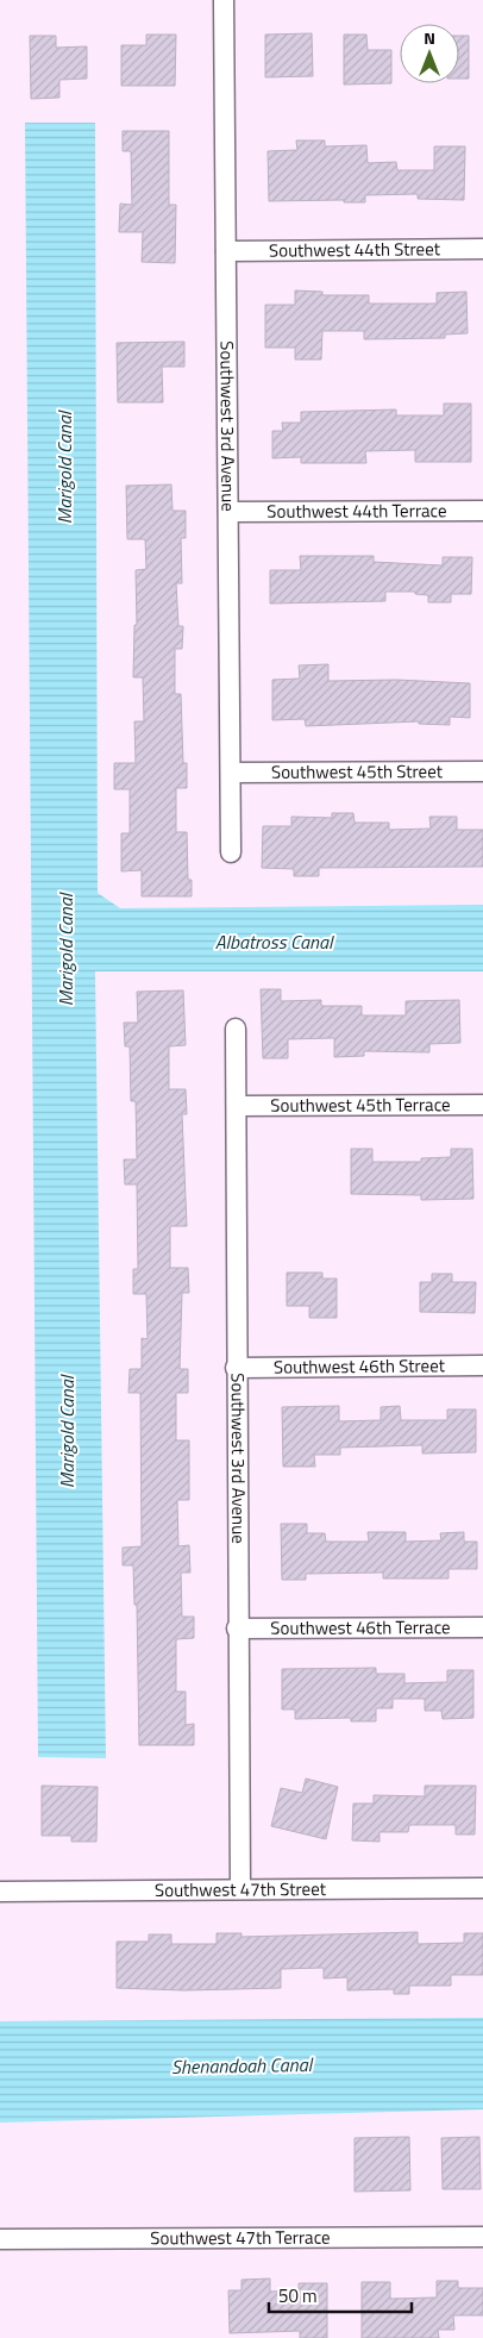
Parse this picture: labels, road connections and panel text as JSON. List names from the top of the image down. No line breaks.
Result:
{"streets":{"street":["Southwest 44th Street","Southwest 3rd Avenue","Southwest 44th Terrace","Southwest 45th Street","Southwest 45th Terrace","Southwest 46th Street","Southwest 46th Terrace","Southwest 47th Street","Southwest 47th Terrace"]},"crossings":[["Southwest 44th Street","Southwest 3rd Avenue"],["Southwest 3rd Avenue","Southwest 44th Terrace"],["Southwest 3rd Avenue","Southwest 45th Street"],["Southwest 3rd Avenue","Southwest 45th Terrace"],["Southwest 3rd Avenue","Southwest 46th Street"],["Southwest 3rd Avenue","Southwest 46th Terrace"],["Southwest 3rd Avenue","Southwest 47th Street"]],"water":["Marigold Canal","Albatross Canal","Shenandoah Canal"],"scale_bar":"50 m","north":"top"}
